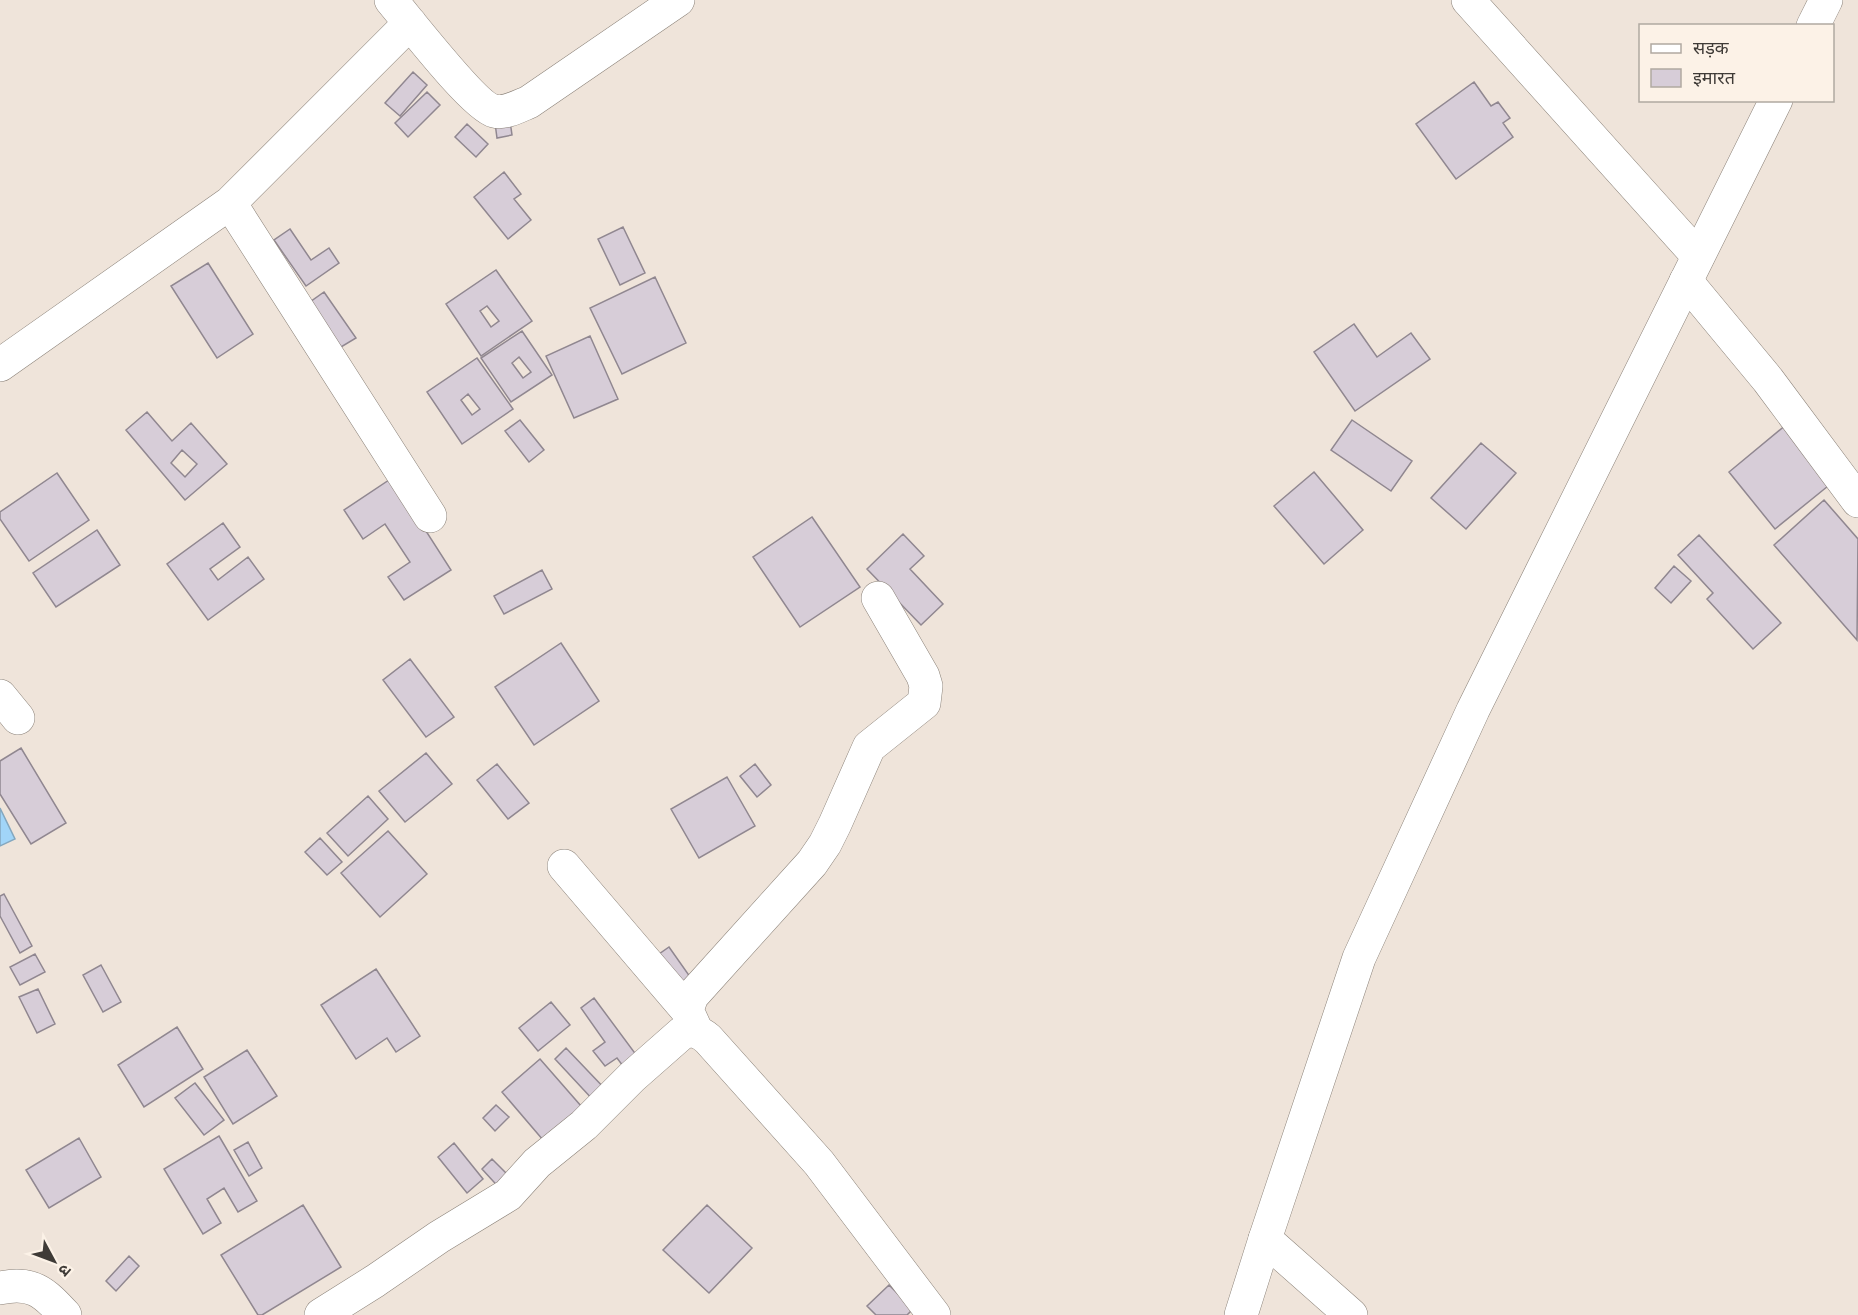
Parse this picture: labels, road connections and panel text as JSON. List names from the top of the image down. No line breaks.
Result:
{"legend":["सड़क","इमारत"],"north":"bottom right"}
